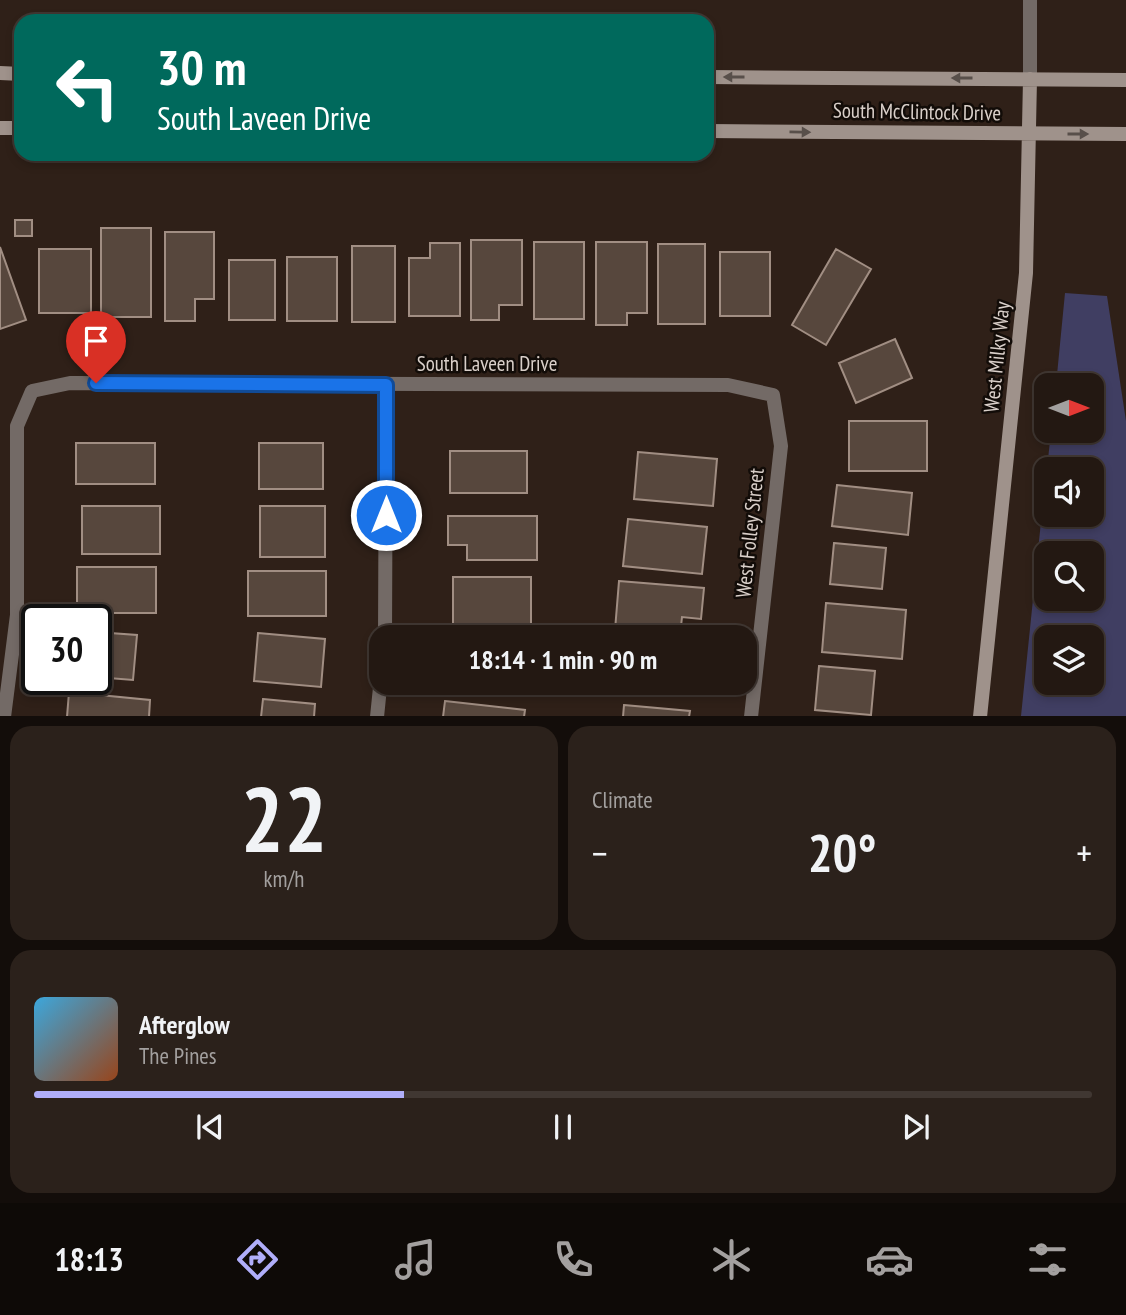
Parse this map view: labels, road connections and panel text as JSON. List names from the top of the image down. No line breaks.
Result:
{"streets":{"main road":["South McClintock Drive","West Milky Way"],"street":["South Laveen Drive","West Folley Street"]},"crossings":[["South McClintock Drive","West Milky Way"],["South Laveen Drive","West Folley Street"]],"north":"right","page":{"turn":["30 m","South Laveen Drive"],"limit":"30","trip":"18:14 · 1 min · 90 m","tile":[["22","km/h"],"Climate"],"heat":["−","20°","+"],"song":["Afterglow","The Pines"],"tabs":"18:13"}}
